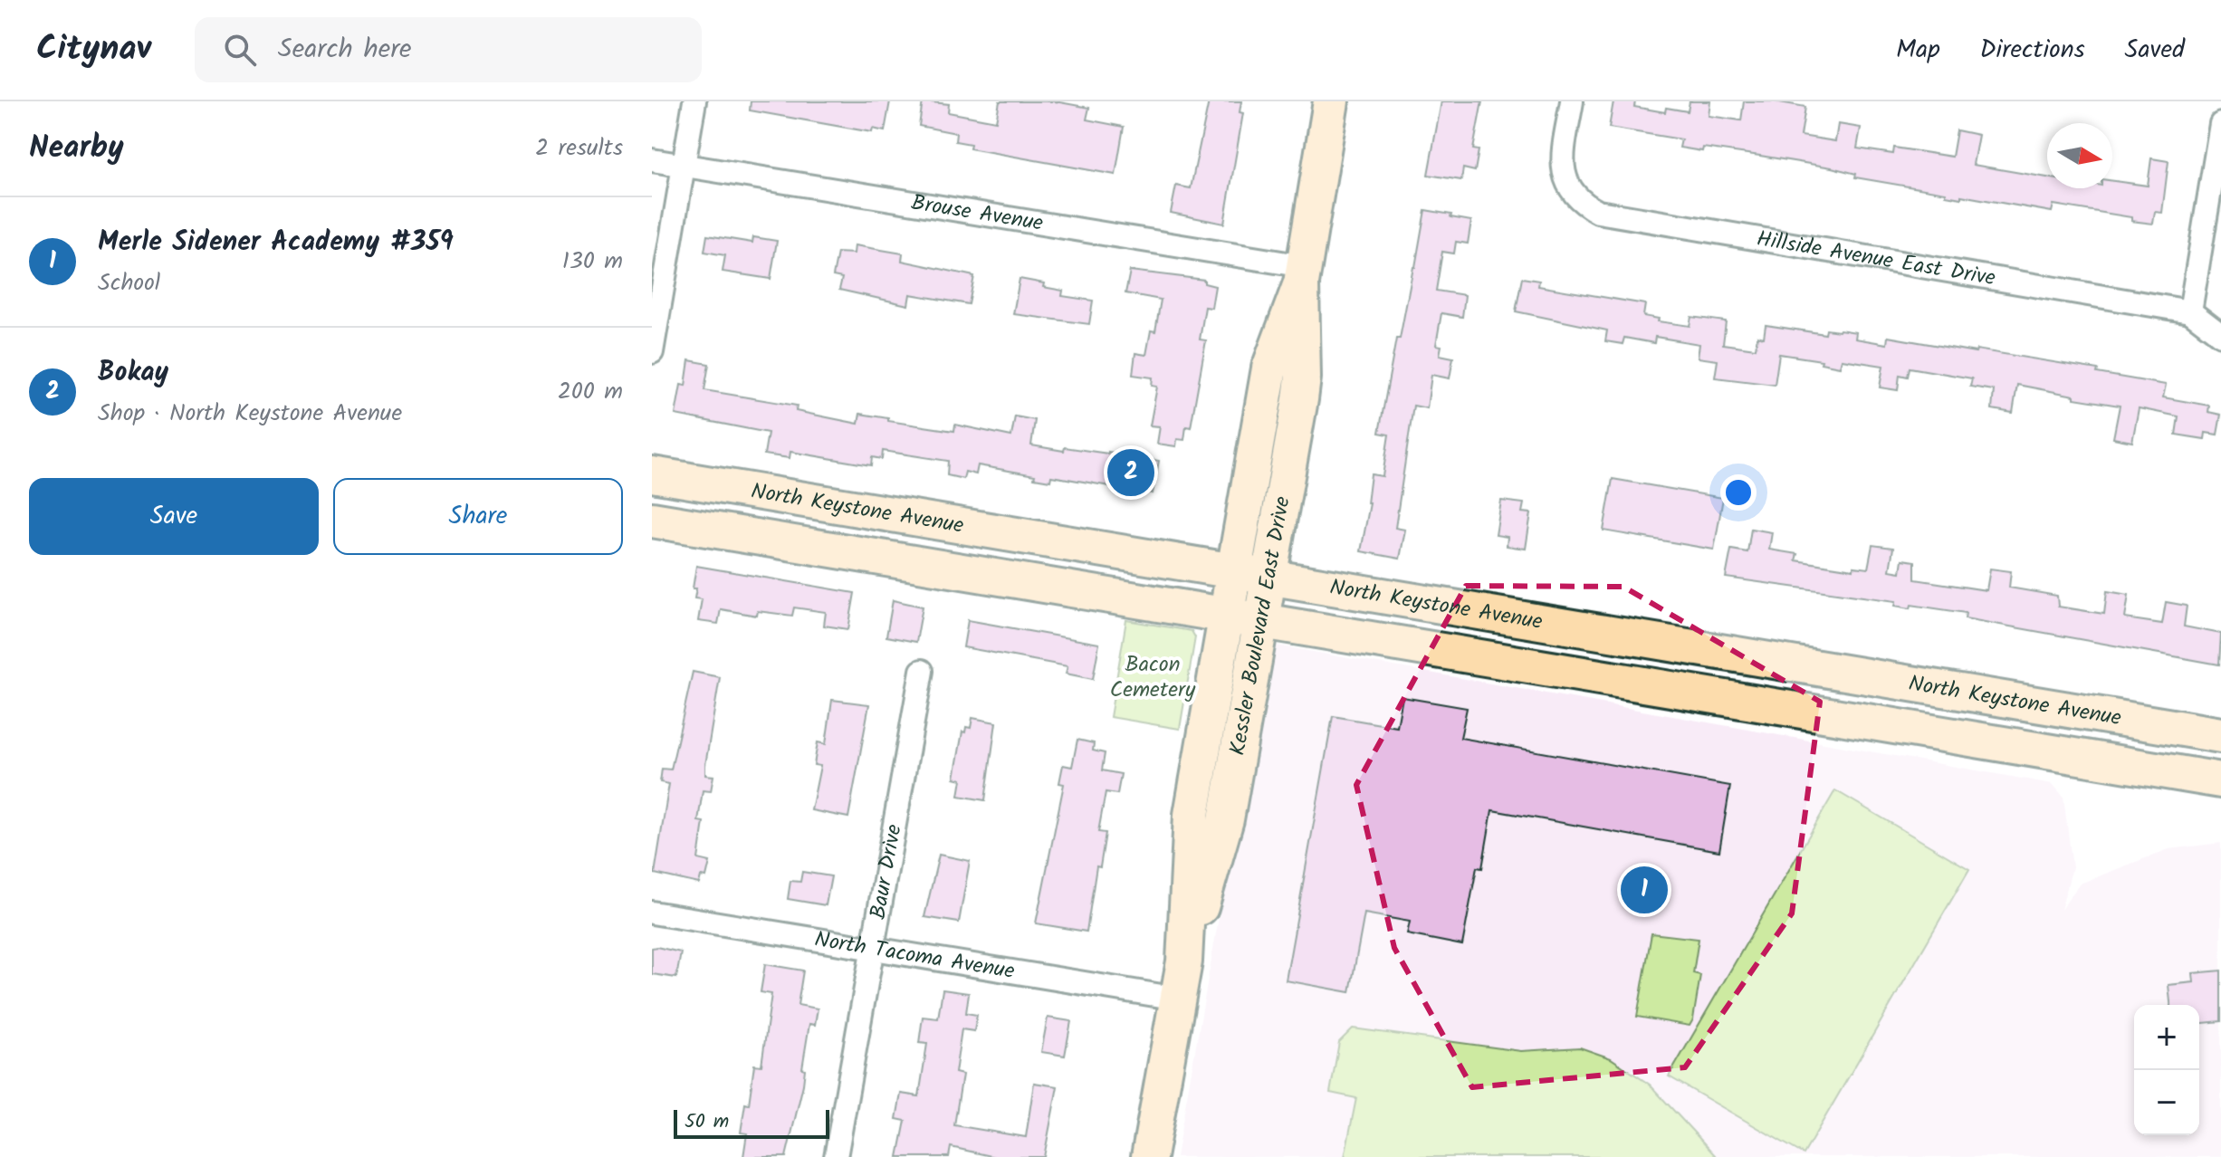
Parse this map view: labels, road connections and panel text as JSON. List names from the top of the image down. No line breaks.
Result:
{"streets":{"main road":["North Keystone Avenue","Kessler Boulevard East Drive"],"street":["Brouse Avenue","Hillside Avenue East Drive","Baur Drive","North Tacoma Avenue"]},"crossings":[["Brouse Avenue","Kessler Boulevard East Drive"],["North Keystone Avenue","Kessler Boulevard East Drive"],["Kessler Boulevard East Drive","North Tacoma Avenue"],["Baur Drive","North Tacoma Avenue"]],"parks":["Bacon Cemetery"],"scale_bar":"50 m","north":"right","page":{"header":"Citynav","search":"Search here","nav":["Map","Directions","Saved"],"heading":["Nearby","2 results"],"list":[{"mark":"1","name":"Merle Sidener Academy #359","note":"School","value":"130 m"},{"mark":"2","name":"Bokay","note":"Shop · North Keystone Avenue","value":"200 m"}],"pins":["2","1"],"buttons":["Save","Share"],"map_buttons":["+","−"],"scale":"50 m"}}
